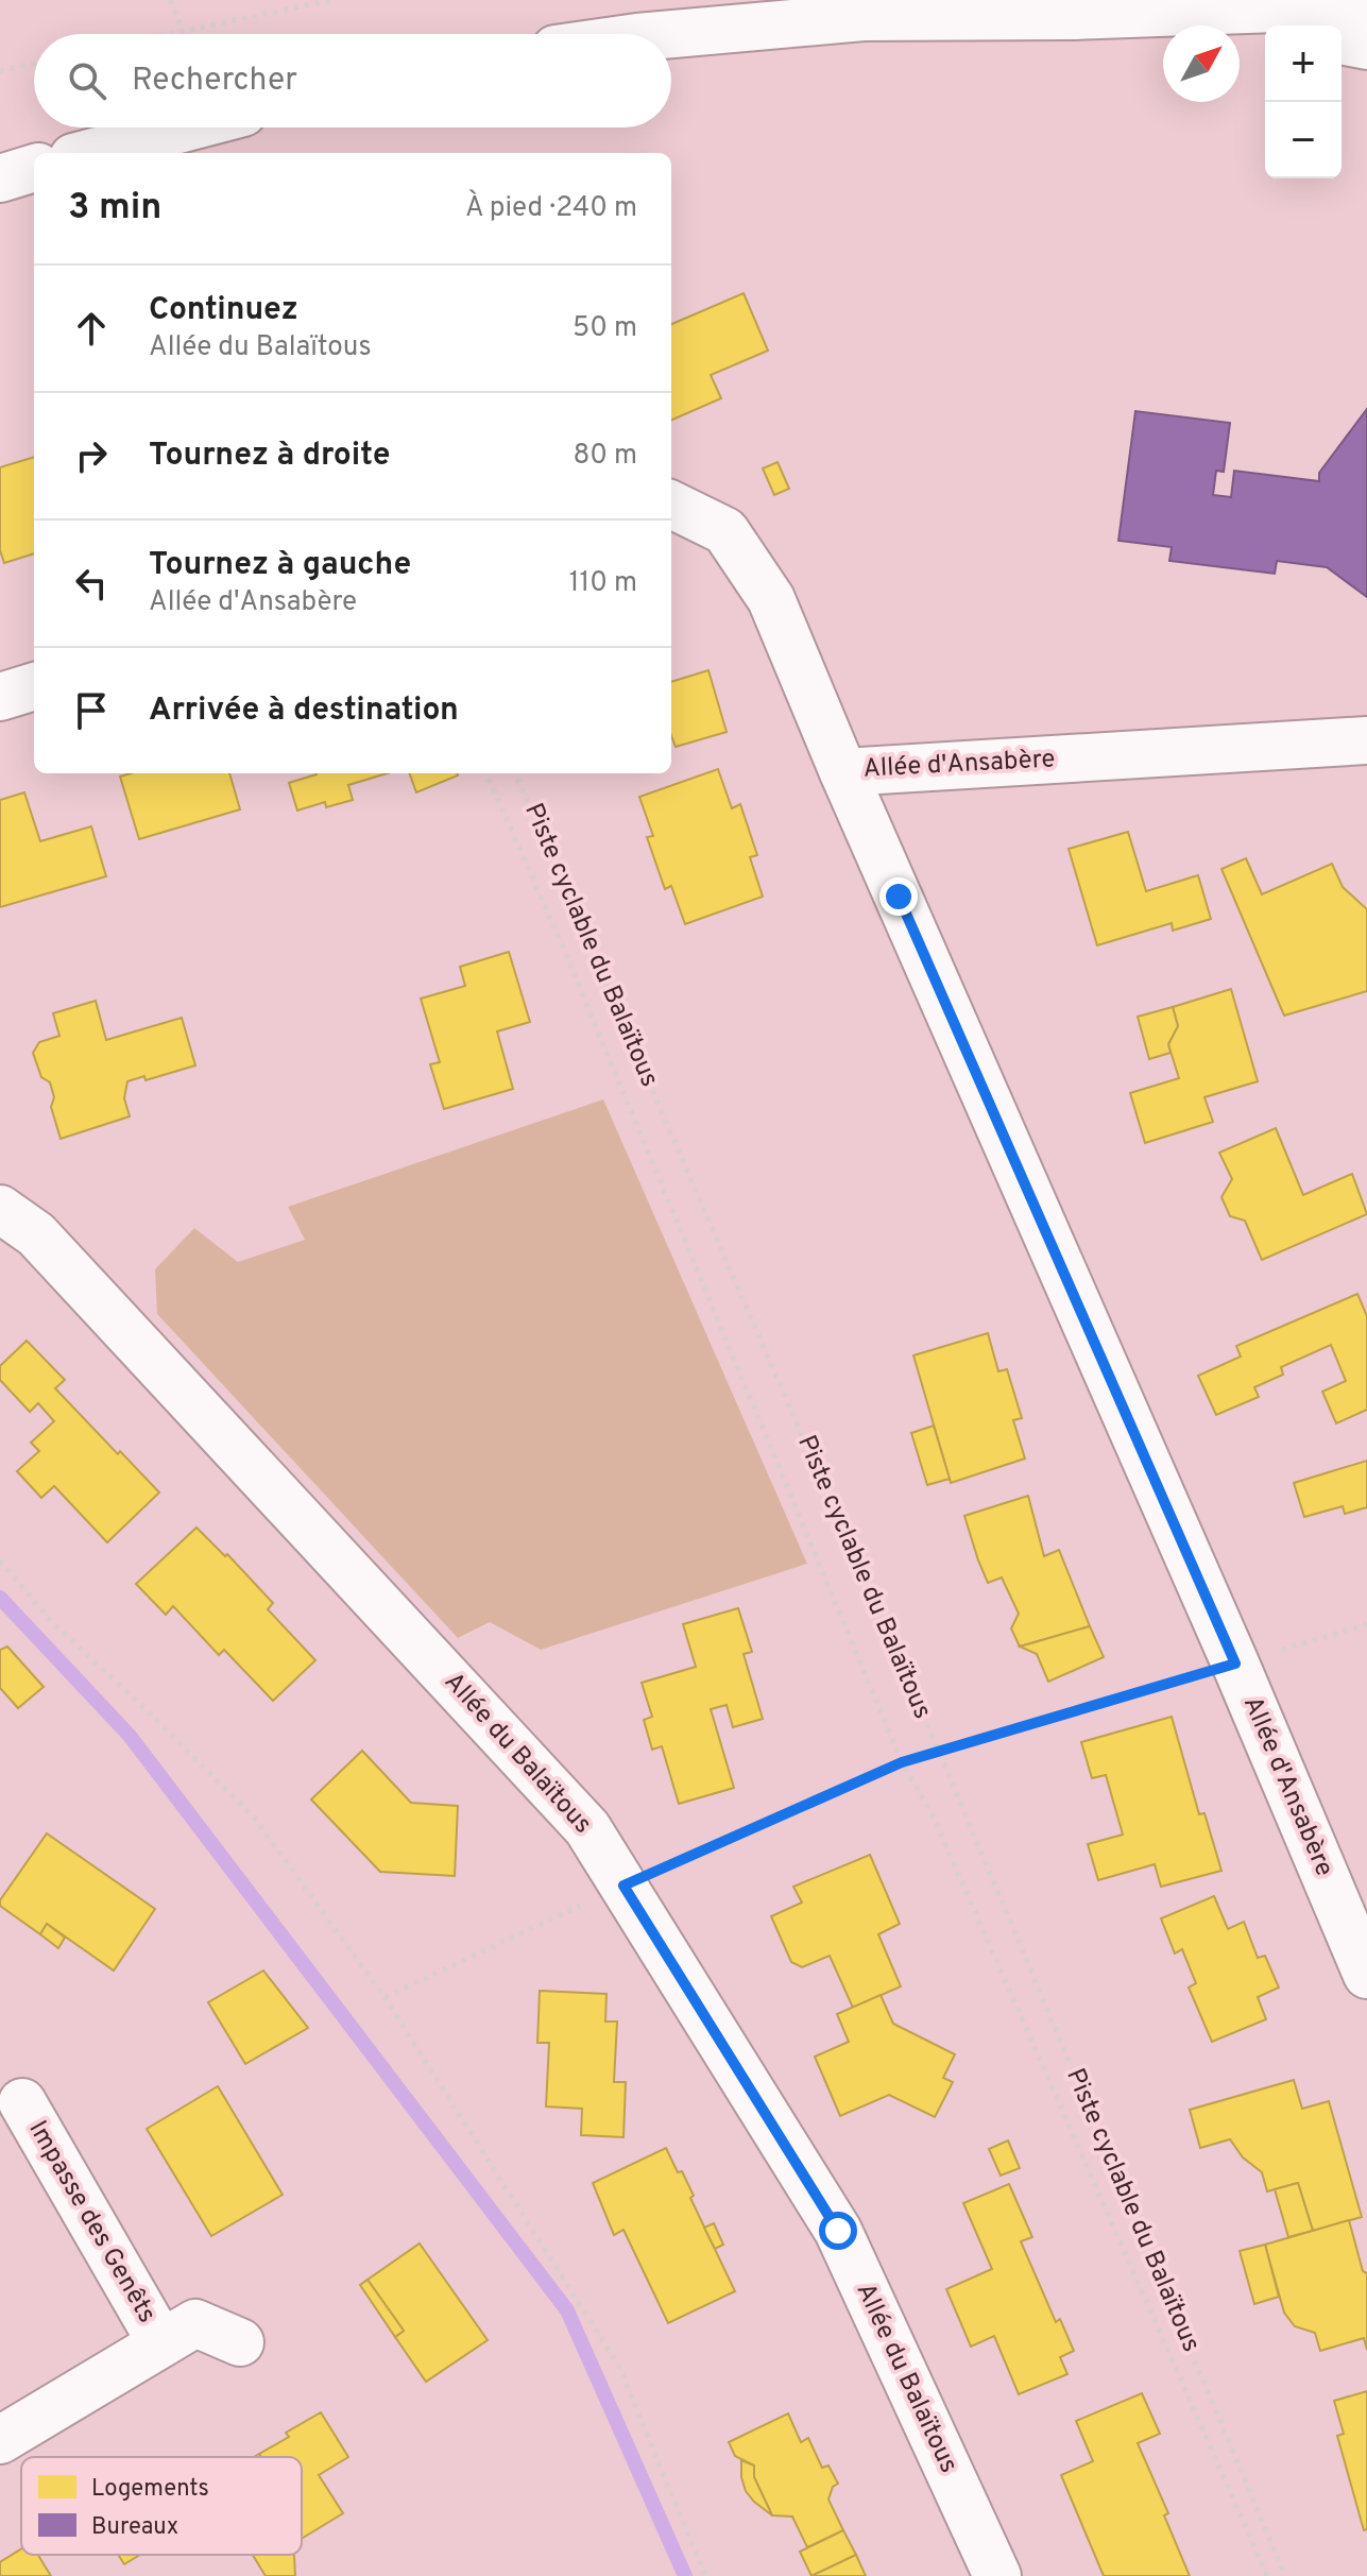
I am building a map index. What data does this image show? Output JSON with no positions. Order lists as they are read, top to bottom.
{
  "streets": {
    "street": ["Allée d'Ansabère", "Allée du Balaïtous", "Impasse des Genêts"],
    "path": ["Piste cyclable du Balaïtous"]
  },
  "legend": ["Logements", "Bureaux"],
  "north": "top right",
  "page": {
    "map_buttons": ["+", "−"],
    "search": "Rechercher",
    "heading": ["3 min", "À pied · 240 m"],
    "list": [
      ["Continuez", "Allée du Balaïtous", "50 m"],
      ["Tournez à droite", "80 m"],
      ["Tournez à gauche", "Allée d'Ansabère", "110 m"],
      "Arrivée à destination"
    ]
  }
}
